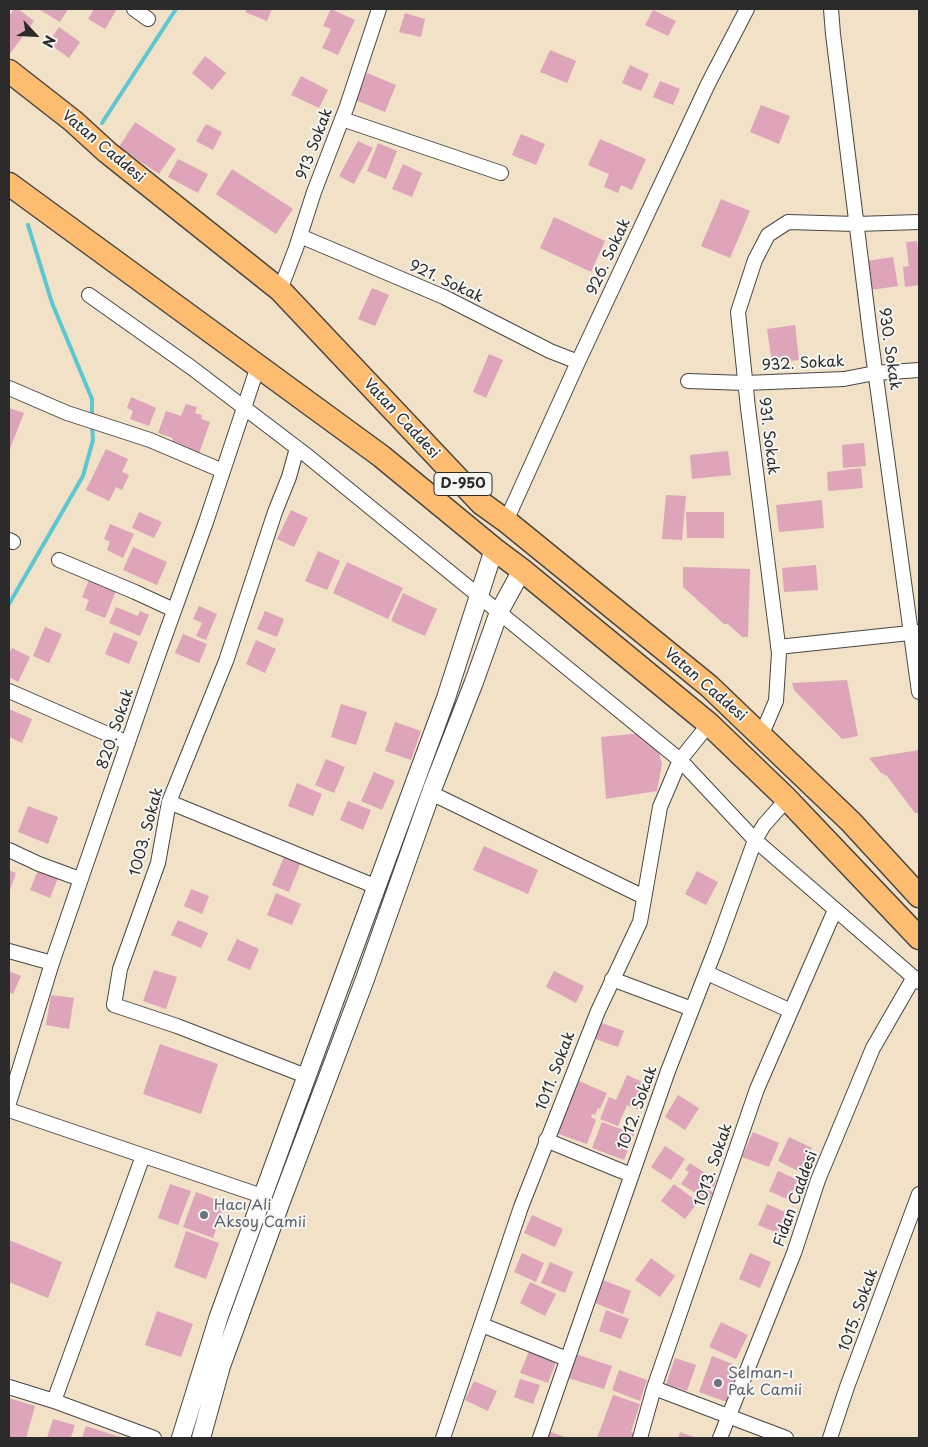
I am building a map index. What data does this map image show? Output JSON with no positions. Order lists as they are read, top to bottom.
{
  "streets": {
    "highway": ["Vatan Caddesi", "D-950"],
    "street": [
      "913 Sokak",
      "926. Sokak",
      "921. Sokak",
      "930. Sokak",
      "932. Sokak",
      "931. Sokak",
      "820. Sokak",
      "1003. Sokak",
      "1011. Sokak",
      "1012. Sokak",
      "1013. Sokak",
      "Fidan Caddesi",
      "1015. Sokak"
    ]
  },
  "crossings": [
    ["913 Sokak", "Vatan Caddesi"],
    ["913 Sokak", "921. Sokak"],
    ["Vatan Caddesi", "926. Sokak"],
    ["Vatan Caddesi", "931. Sokak"],
    ["Vatan Caddesi", "820. Sokak"],
    ["Vatan Caddesi", "1011. Sokak"],
    ["Vatan Caddesi", "1012. Sokak"],
    ["926. Sokak", "921. Sokak"],
    ["930. Sokak", "932. Sokak"],
    ["930. Sokak", "931. Sokak"],
    ["932. Sokak", "931. Sokak"]
  ],
  "places": ["Hacı Ali Aksoy Camii", "Selman-ı Pak Camii"],
  "north": "bottom right"
}
